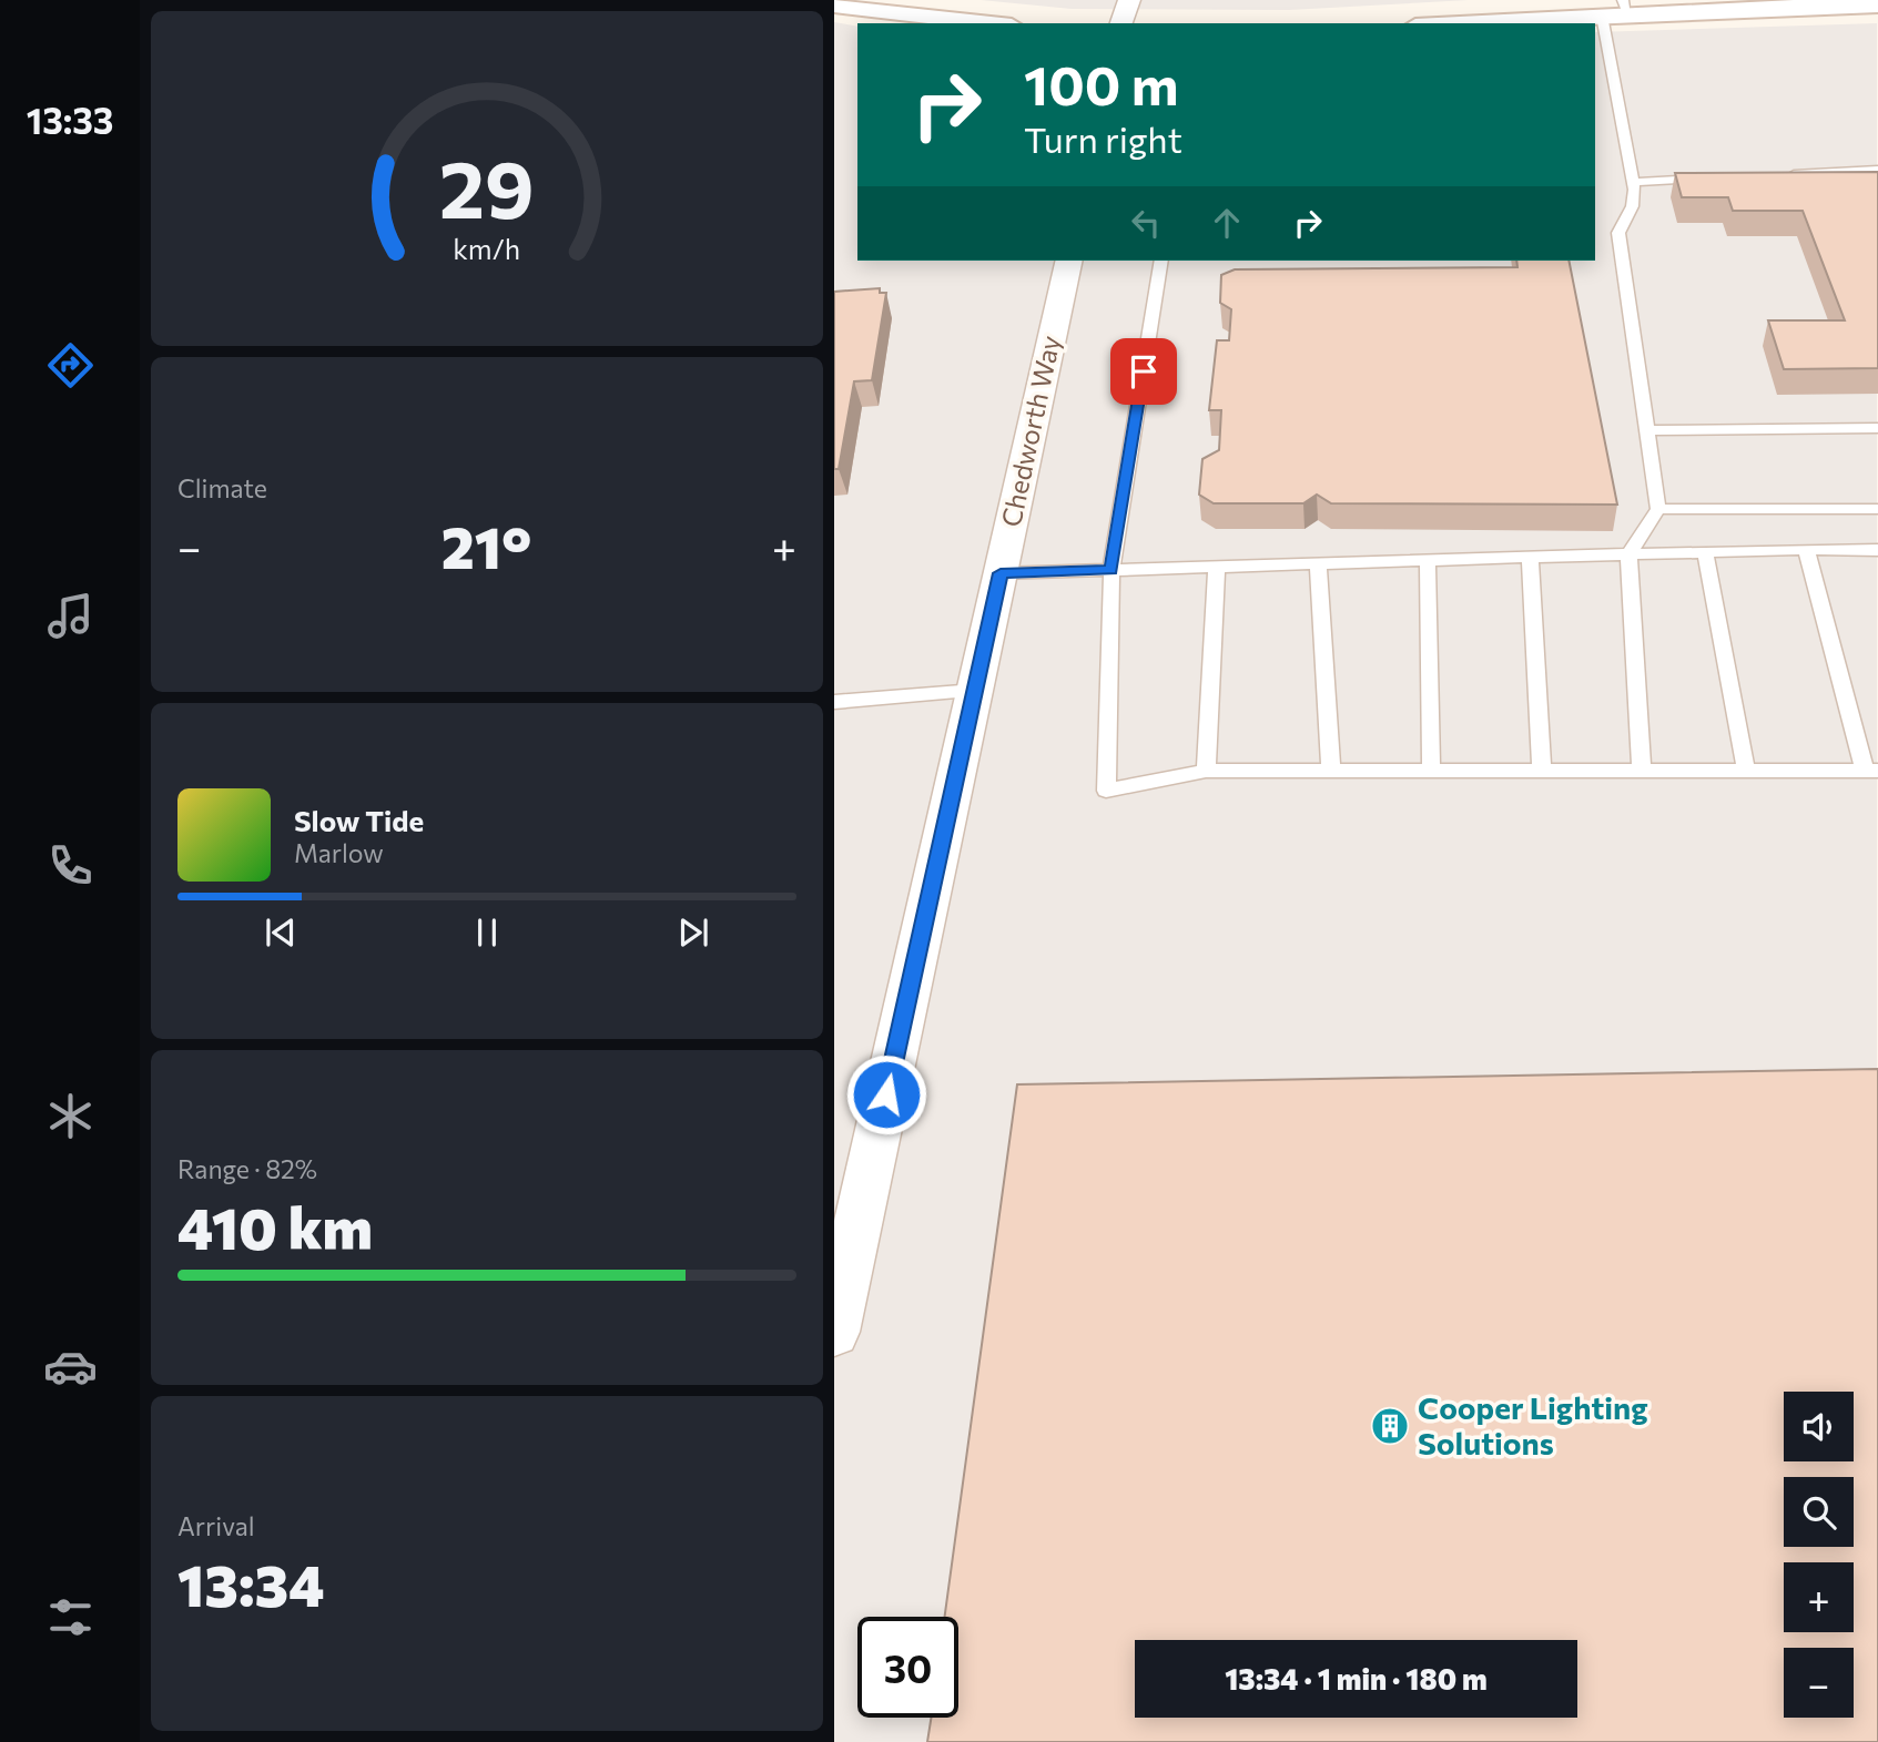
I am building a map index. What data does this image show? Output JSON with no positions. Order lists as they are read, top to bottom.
{
  "streets": {
    "street": ["Chedworth Way"]
  },
  "places": {
    "building": ["Cooper Lighting Solutions"]
  },
  "page": {
    "tabs": "13:33",
    "turn": ["100 m", "Turn right"],
    "tile": [
      "Climate",
      ["Range · 82%", "410 km"],
      ["Arrival", "13:34"]
    ],
    "heat": ["−", "21°", "+"],
    "song": ["Slow Tide", "Marlow"],
    "map_buttons": ["+", "−"],
    "limit": "30",
    "trip": "13:34 · 1 min · 180 m",
    "gauge": ["29", "km/h"]
  }
}
